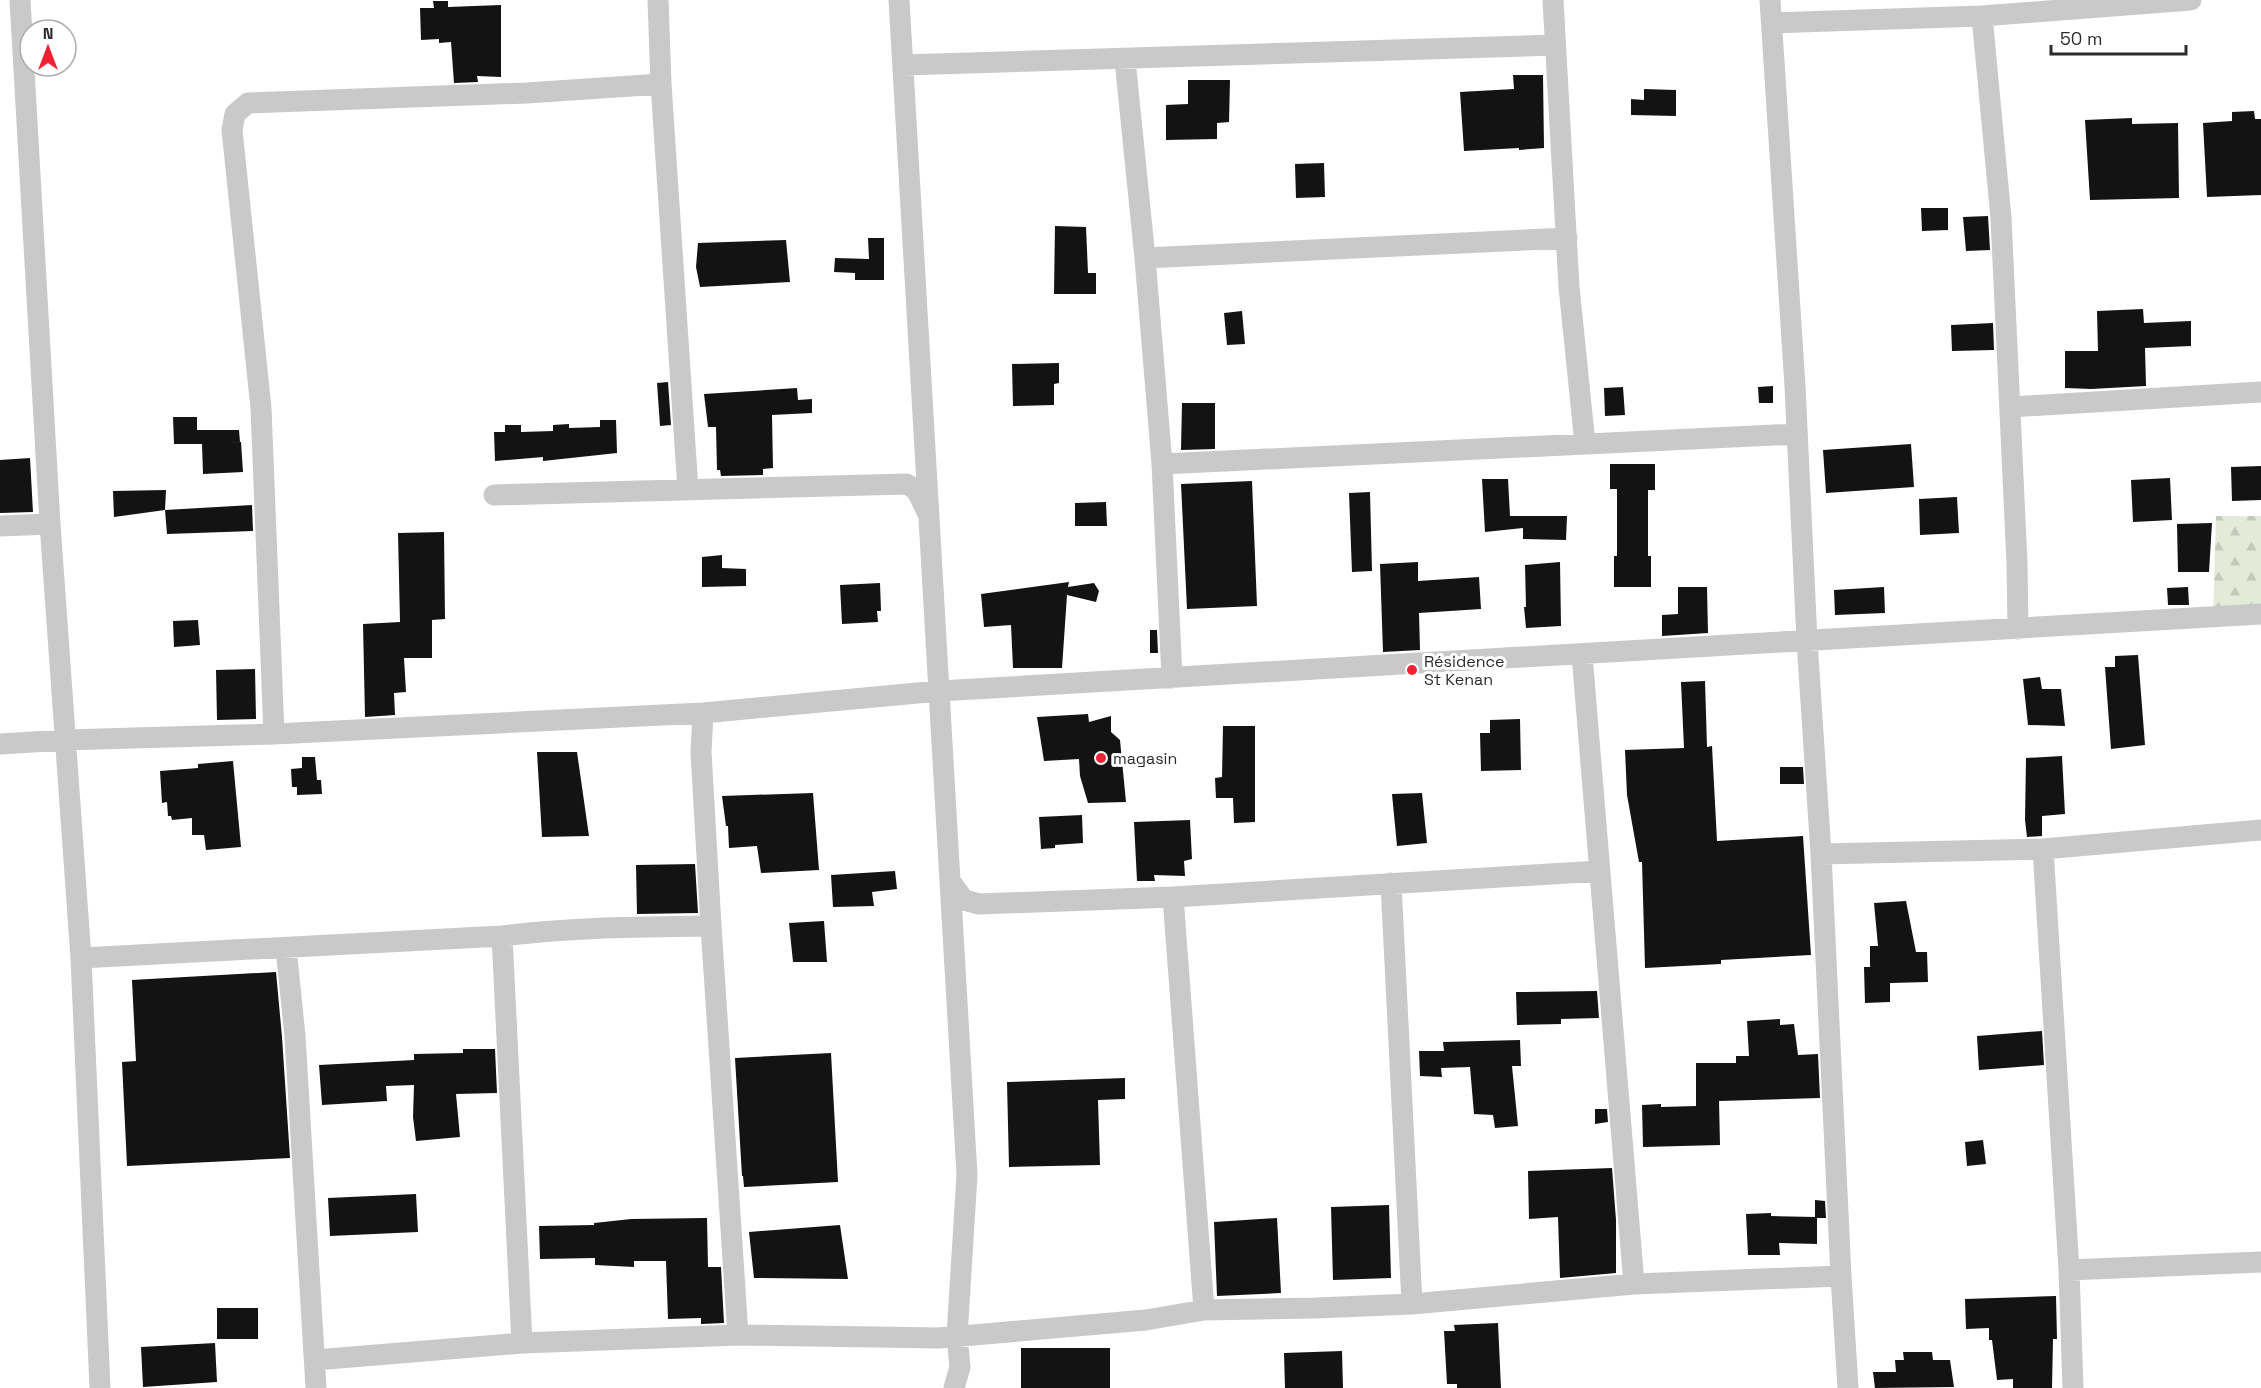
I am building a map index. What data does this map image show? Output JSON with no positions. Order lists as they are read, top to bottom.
{
  "places": ["Résidence St Kenan", "magasin"],
  "scale_bar": "50 m",
  "north": "top"
}
